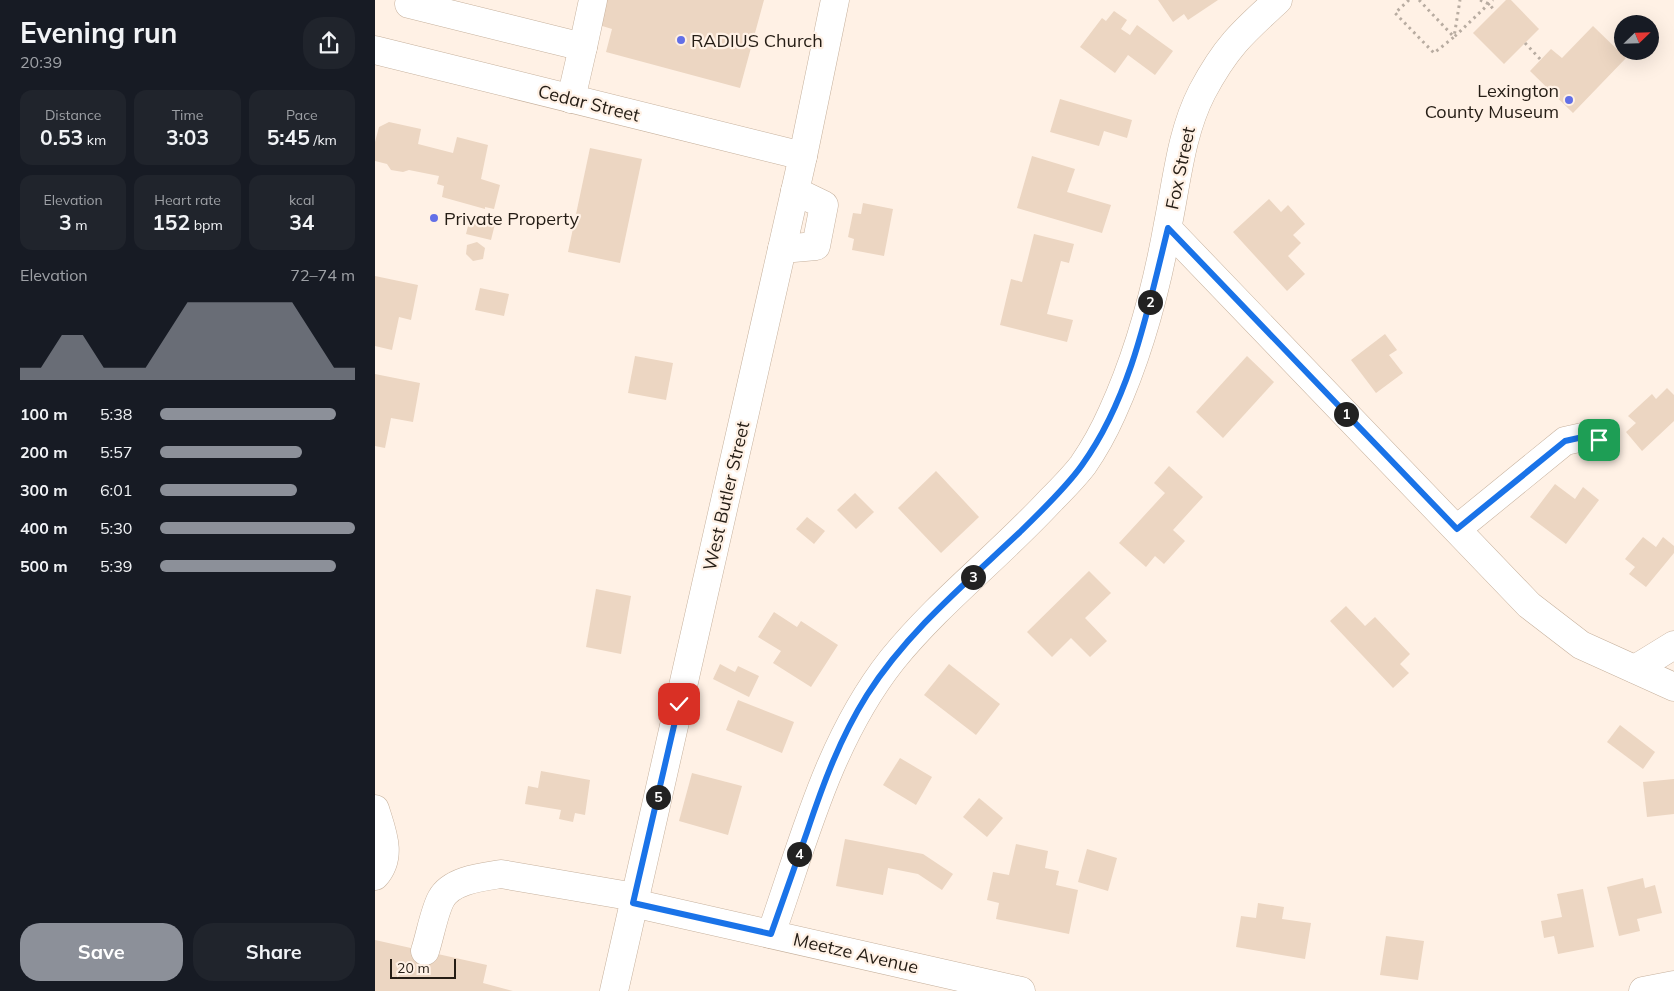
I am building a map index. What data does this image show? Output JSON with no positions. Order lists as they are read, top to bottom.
{
  "streets": {
    "street": [
      "Cedar Street",
      "Fox Street",
      "West Butler Street",
      "Meetze Avenue"
    ]
  },
  "crossings": [
    ["Cedar Street", "West Butler Street"],
    ["Fox Street", "Meetze Avenue"],
    ["West Butler Street", "Meetze Avenue"]
  ],
  "places": ["RADIUS Church", "Lexington County Museum", "Private Property"],
  "scale_bar": "20 m",
  "north": "top right",
  "page": {
    "heading": ["Evening run", "20:39"],
    "stats": [
      ["Distance", "0.53 km"],
      ["Time", "3:03"],
      ["Pace", "5:45 /km"],
      ["Elevation", "3 m"],
      ["Heart rate", "152 bpm"],
      ["kcal", "34"]
    ],
    "chart": ["Elevation", "72–74 m"],
    "pins": [
      "2",
      "1",
      "3",
      "5",
      "4"
    ],
    "list": [
      {
        "name": "100 m",
        "note": "5:38"
      },
      {
        "name": "200 m",
        "note": "5:57"
      },
      {
        "name": "300 m",
        "note": "6:01"
      },
      {
        "name": "400 m",
        "note": "5:30"
      },
      {
        "name": "500 m",
        "note": "5:39"
      }
    ],
    "buttons": ["Save", "Share"],
    "scale": "20 m"
  }
}
